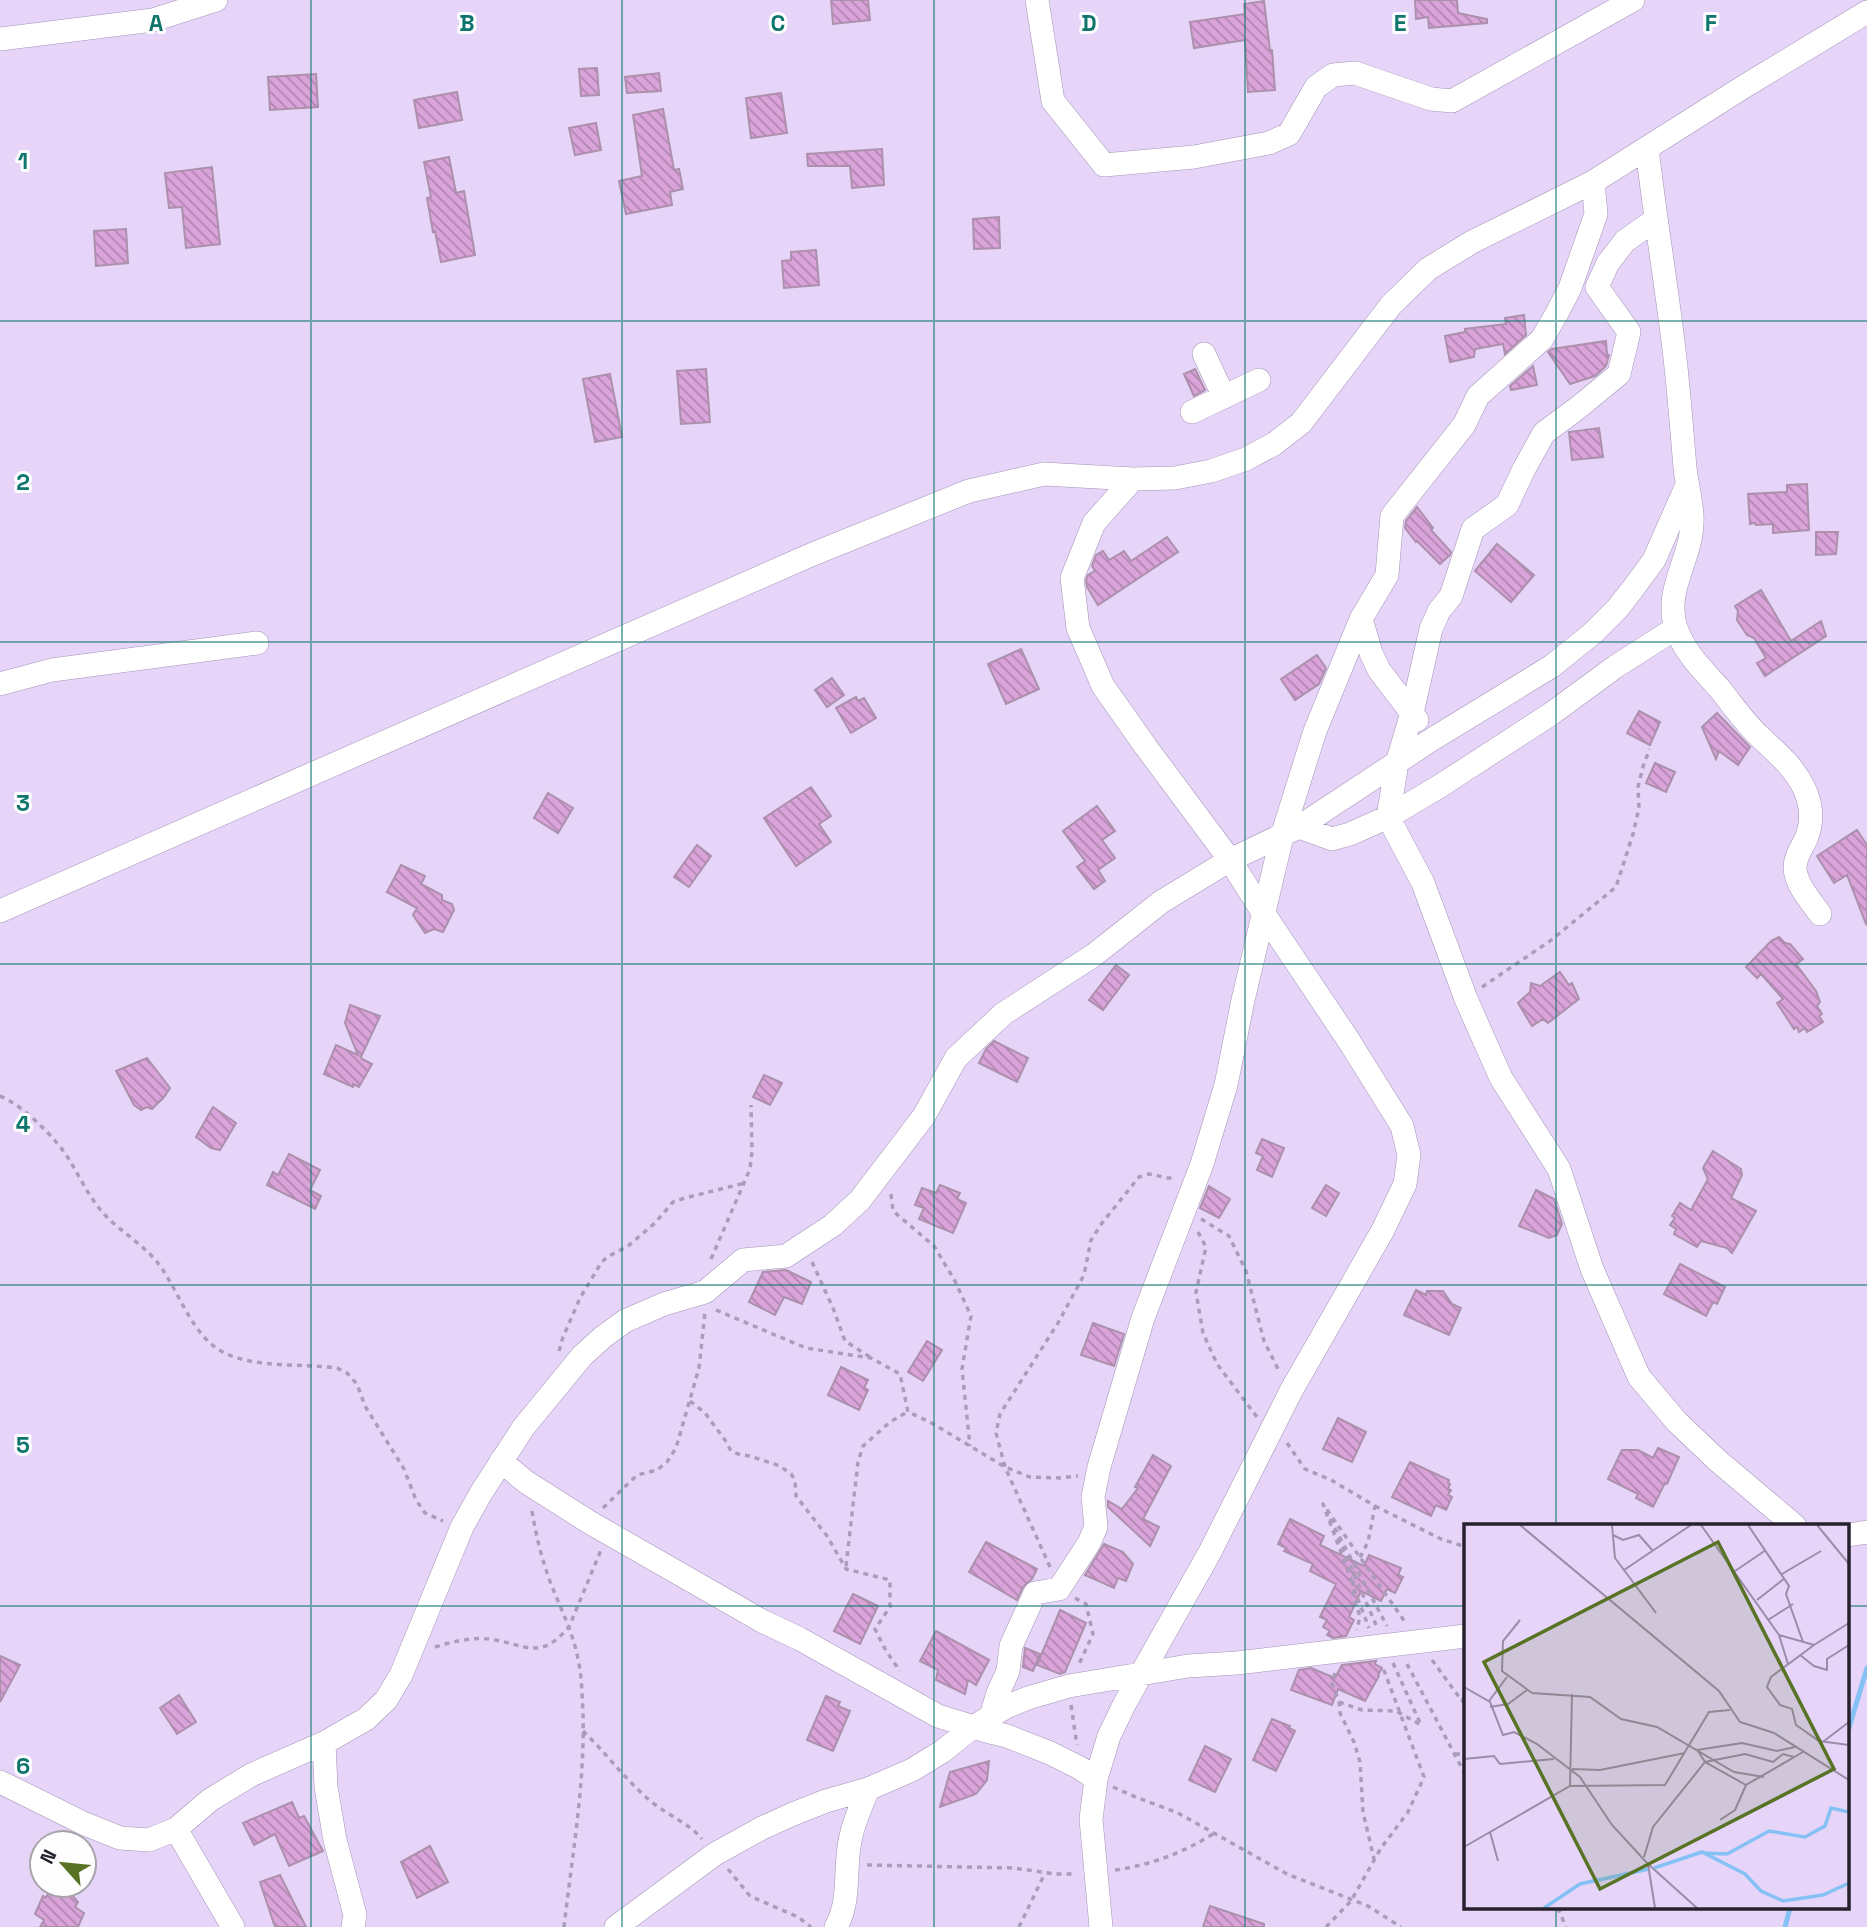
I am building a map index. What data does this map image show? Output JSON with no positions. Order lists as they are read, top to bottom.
{
  "north": "top left",
  "grid": {
    "columns": [
      "A",
      "B",
      "C",
      "D",
      "E",
      "F"
    ],
    "rows": [
      "1",
      "2",
      "3",
      "4",
      "5",
      "6"
    ]
  }
}
